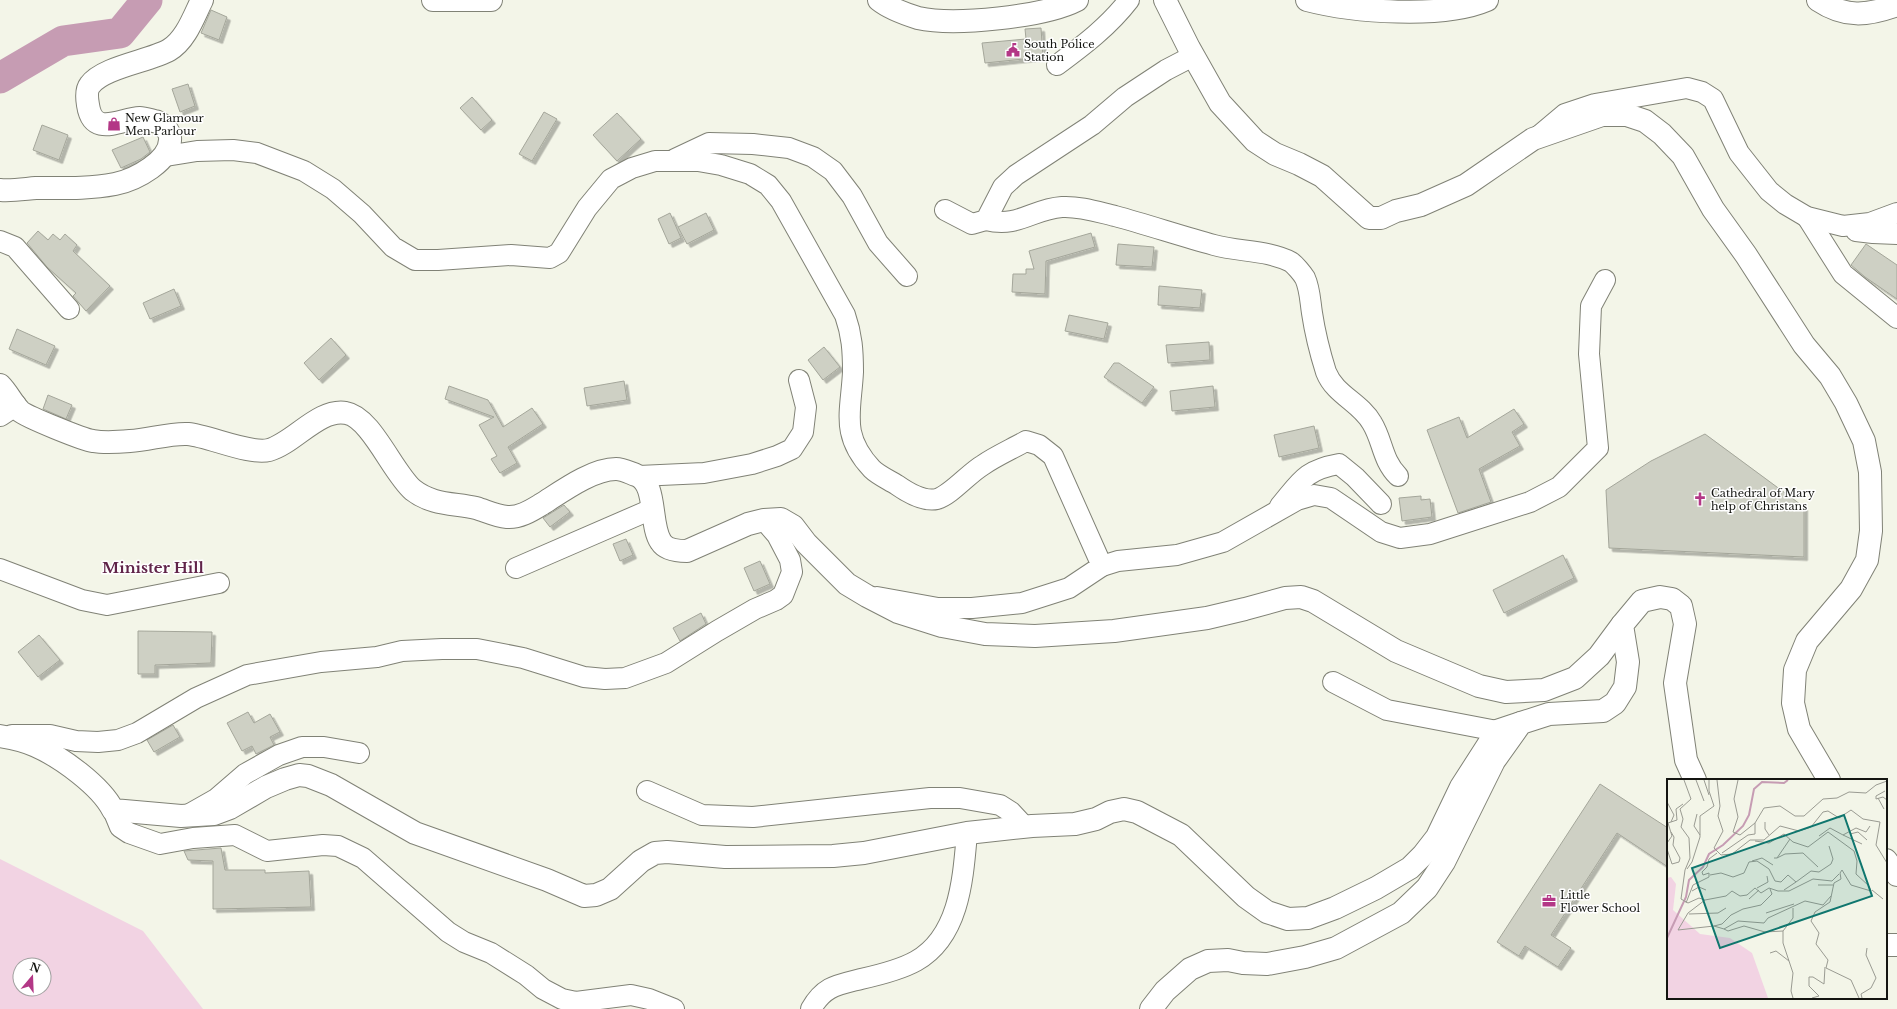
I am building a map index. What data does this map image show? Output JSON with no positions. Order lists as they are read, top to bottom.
{
  "districts": ["Minister Hill"],
  "places": {
    "public building": ["South Police Station"],
    "shop": ["New Glamour Men Parlour"],
    "church": ["Cathedral of Mary help of Christans"],
    "office": ["Little Flower School"]
  },
  "north": "top"
}
